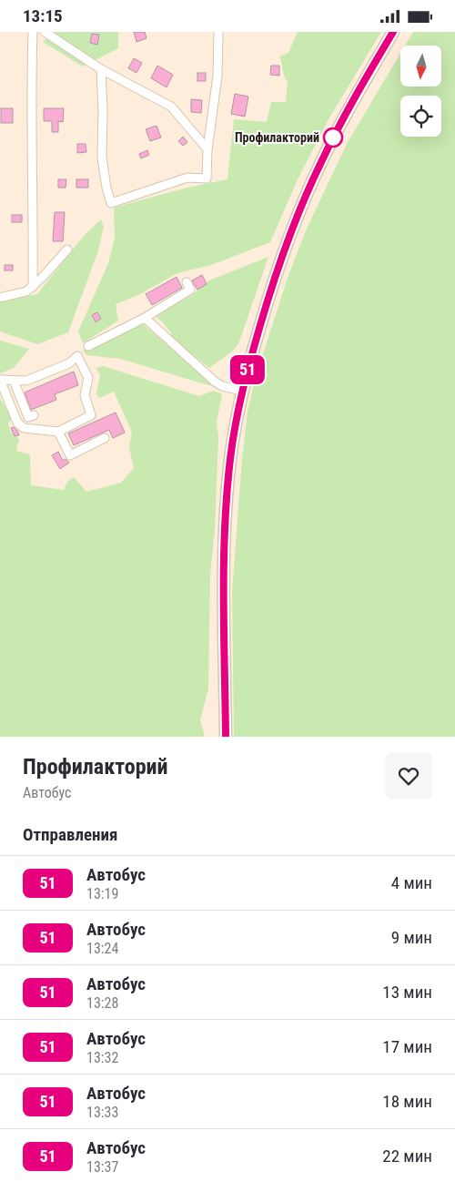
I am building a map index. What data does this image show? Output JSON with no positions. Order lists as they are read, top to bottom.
{
  "places": ["Профилакторий"],
  "lines": ["bus line 51"],
  "north": "bottom",
  "page": {
    "status": "13:15",
    "on_map": "51",
    "heading": [
      ["Профилакторий", "Автобус"],
      "Отправления"
    ],
    "list": [
      {
        "mark": "51",
        "name": "Автобус",
        "note": "13:19",
        "value": "4 мин"
      },
      {
        "mark": "51",
        "name": "Автобус",
        "note": "13:24",
        "value": "9 мин"
      },
      {
        "mark": "51",
        "name": "Автобус",
        "note": "13:28",
        "value": "13 мин"
      },
      {
        "mark": "51",
        "name": "Автобус",
        "note": "13:32",
        "value": "17 мин"
      },
      {
        "mark": "51",
        "name": "Автобус",
        "note": "13:33",
        "value": "18 мин"
      },
      {
        "mark": "51",
        "name": "Автобус",
        "note": "13:37",
        "value": "22 мин"
      }
    ]
  }
}
